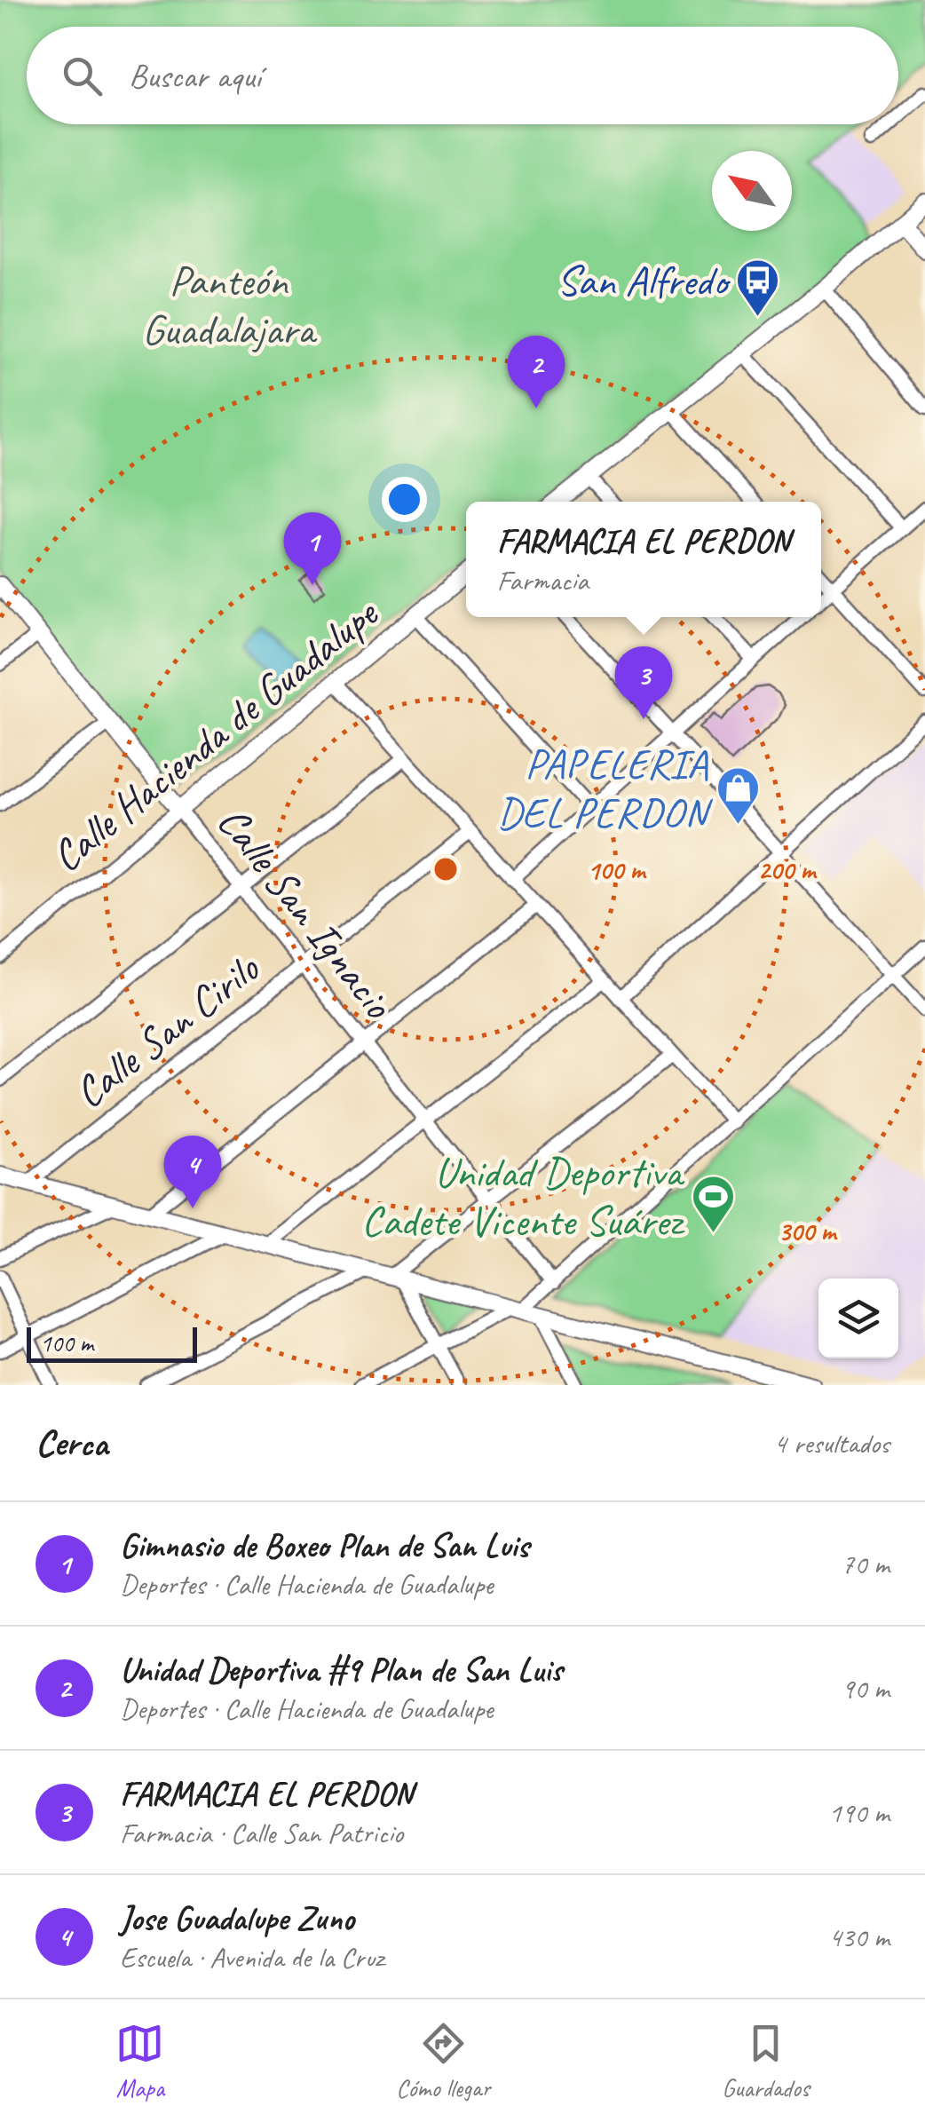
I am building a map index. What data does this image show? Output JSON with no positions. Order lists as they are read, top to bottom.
{
  "streets": {
    "street": ["Calle Hacienda de Guadalupe", "Calle San Ignacio", "Calle San Cirilo"]
  },
  "crossings": [
    ["Calle Hacienda de Guadalupe", "Calle San Ignacio"],
    ["Calle San Ignacio", "Calle San Cirilo"]
  ],
  "parks": ["Panteón Guadalajara"],
  "places": {
    "bus stop": ["San Alfredo"],
    "shop": ["PAPELERIA DEL PERDON"],
    "sports": ["Unidad Deportiva Cadete Vicente Suárez"]
  },
  "scale_bar": "100 m",
  "north": "top left",
  "page": {
    "search": "Buscar aquí",
    "pins": [
      "2",
      "1",
      "3",
      "4"
    ],
    "popup": ["FARMACIA EL PERDON", "Farmacia"],
    "scale": "100 m",
    "heading": ["Cerca", "4 resultados"],
    "list": [
      {
        "mark": "1",
        "name": "Gimnasio de Boxeo Plan de San Luis",
        "note": "Deportes · Calle Hacienda de Guadalupe",
        "value": "70 m"
      },
      {
        "mark": "2",
        "name": "Unidad Deportiva #9 Plan de San Luis",
        "note": "Deportes · Calle Hacienda de Guadalupe",
        "value": "90 m"
      },
      {
        "mark": "3",
        "name": "FARMACIA EL PERDON",
        "note": "Farmacia · Calle San Patricio",
        "value": "190 m"
      },
      {
        "mark": "4",
        "name": "Jose Guadalupe Zuno",
        "note": "Escuela · Avenida de la Cruz",
        "value": "430 m"
      }
    ],
    "nav": ["Mapa", "Cómo llegar", "Guardados"]
  },
  "rings": ["100 m", "200 m", "300 m"]
}
